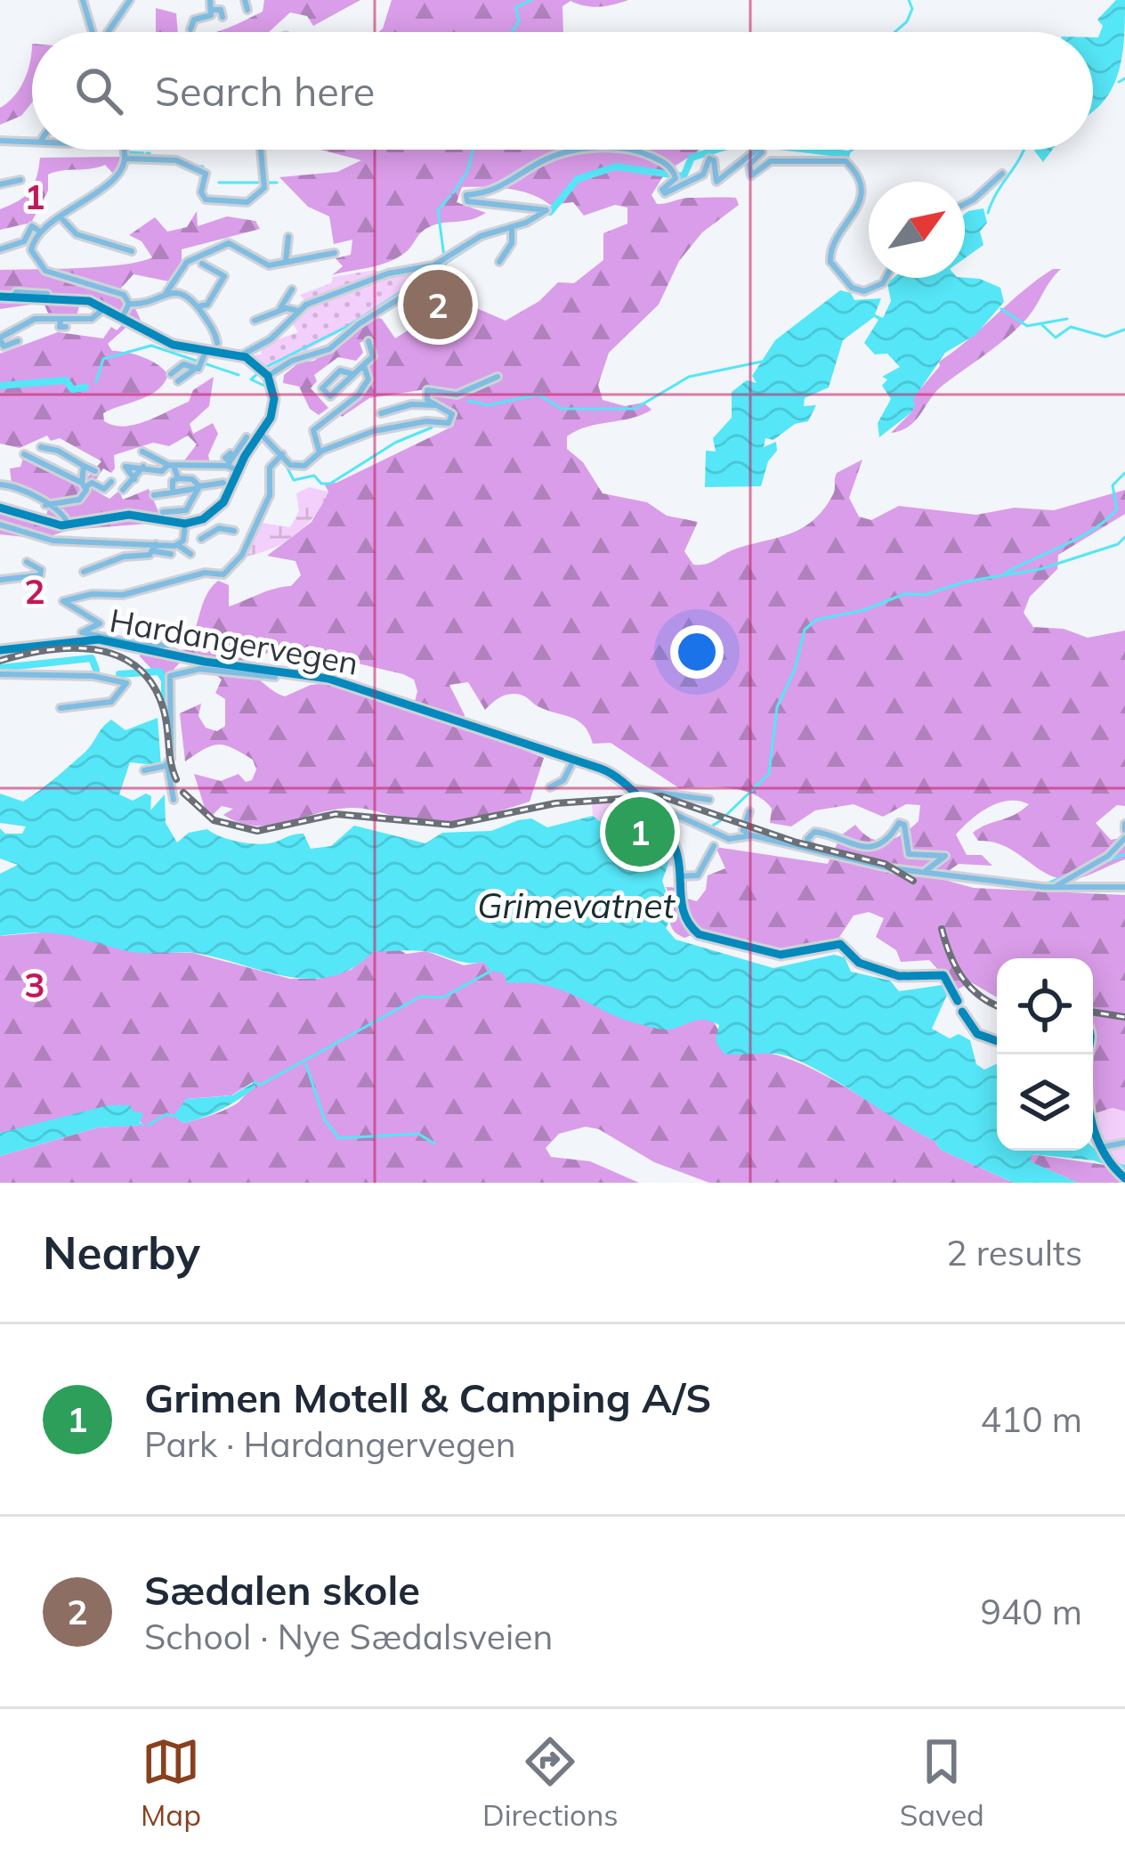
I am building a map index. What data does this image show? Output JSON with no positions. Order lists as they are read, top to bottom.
{
  "streets": {
    "main road": ["Hardangervegen"]
  },
  "water": ["Grimevatnet"],
  "north": "top right",
  "page": {
    "search": "Search here",
    "pins": ["2", "1"],
    "heading": ["Nearby", "2 results"],
    "list": [
      {
        "mark": "1",
        "name": "Grimen Motell & Camping A/S",
        "note": "Park · Hardangervegen",
        "value": "410 m"
      },
      {
        "mark": "2",
        "name": "Sædalen skole",
        "note": "School · Nye Sædalsveien",
        "value": "940 m"
      }
    ],
    "nav": ["Map", "Directions", "Saved"]
  },
  "grid": {
    "rows": ["1", "2", "3"]
  }
}
